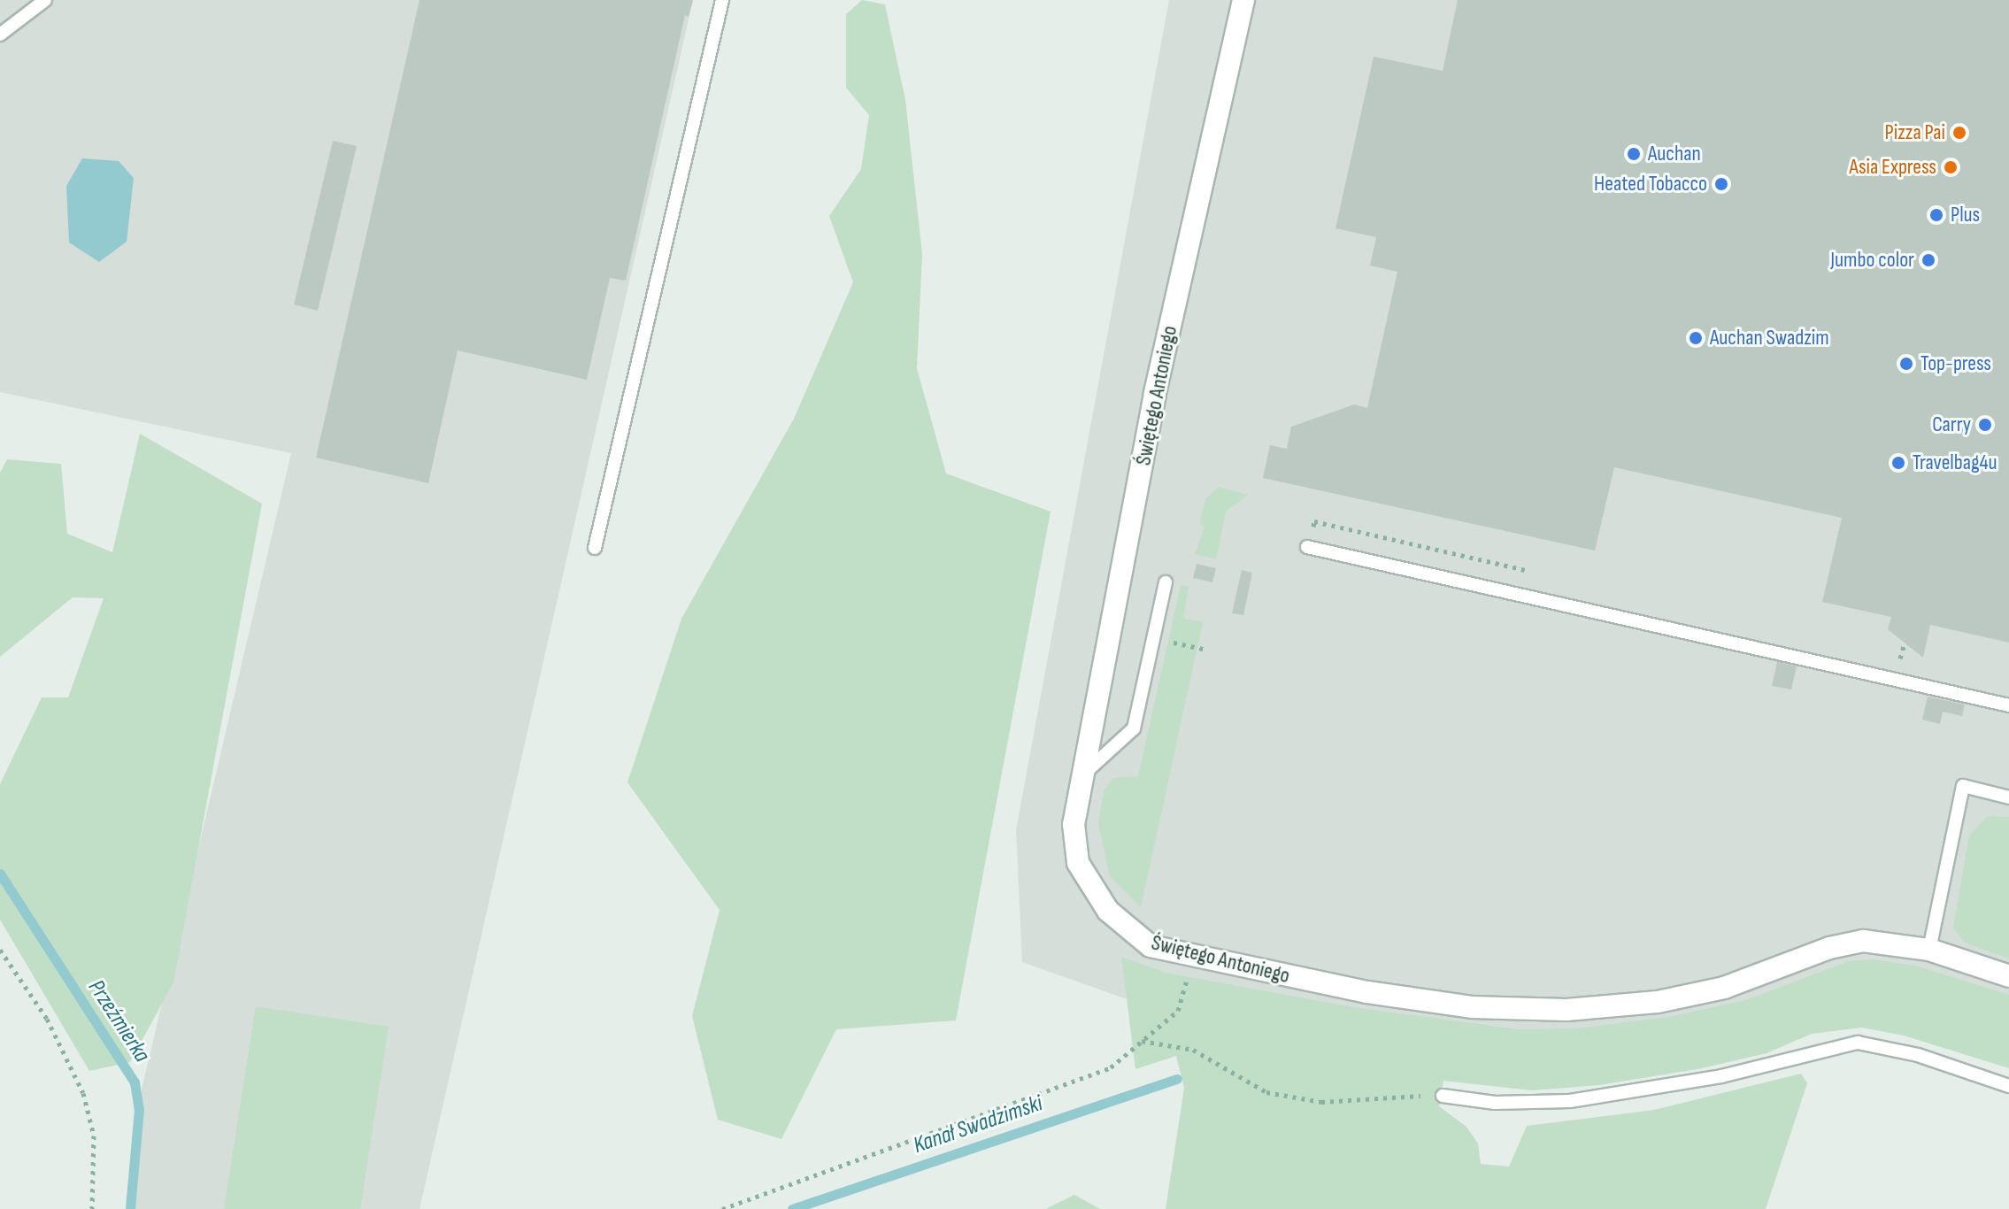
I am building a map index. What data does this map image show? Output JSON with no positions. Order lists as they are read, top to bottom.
{
  "streets": {
    "street": ["Świętego Antoniego"]
  },
  "water": ["Przeźmierka", "Kanał Swadzimski"],
  "places": [
    "Pizza Pai",
    "Auchan",
    "Asia Express",
    "Heated Tobacco",
    "Plus",
    "Jumbo color",
    "Auchan Swadzim",
    "Top-press",
    "Carry",
    "Travelbag4u"
  ]
}
